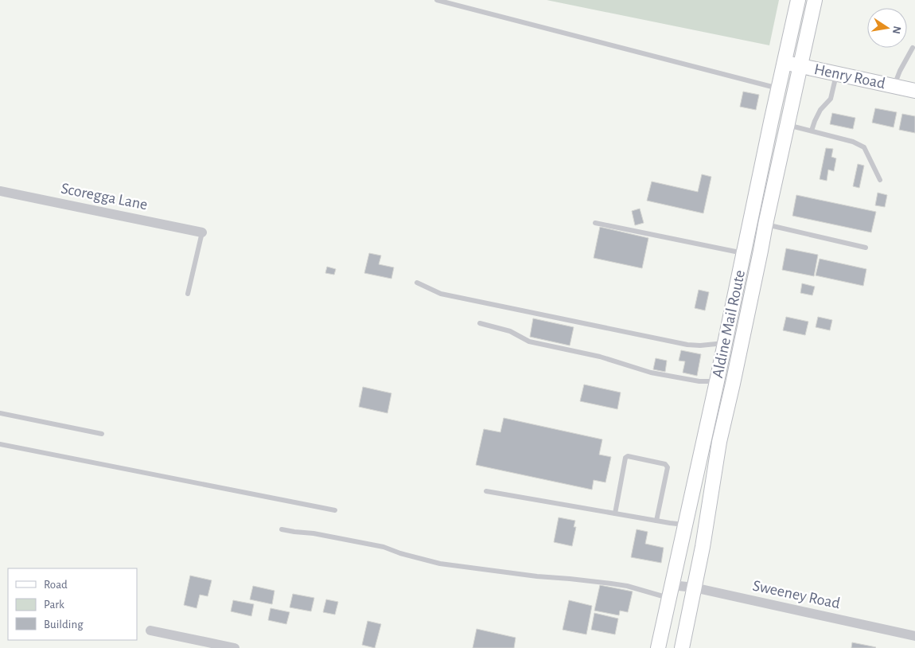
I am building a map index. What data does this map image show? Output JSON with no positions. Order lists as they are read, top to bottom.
{
  "streets": {
    "main road": ["Henry Road", "Aldine Mail Route"],
    "street": ["Scoregga Lane", "Sweeney Road"]
  },
  "crossings": [
    ["Henry Road", "Aldine Mail Route"],
    ["Aldine Mail Route", "Sweeney Road"]
  ],
  "legend": ["Road", "Park", "Building"],
  "north": "right"
}
